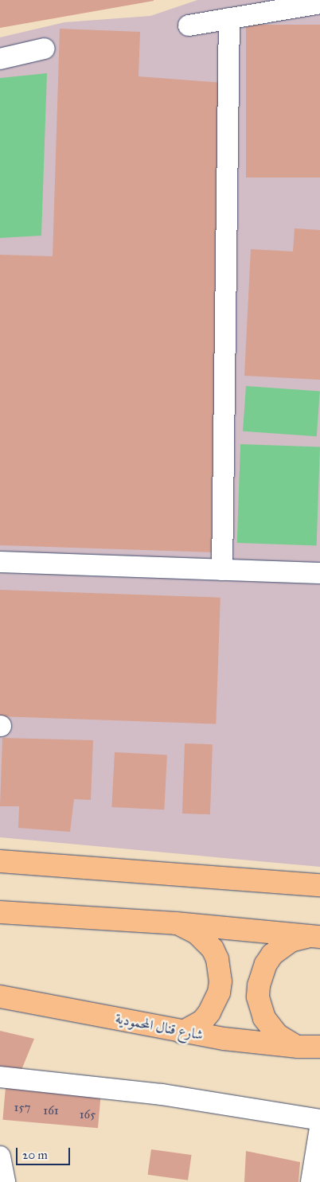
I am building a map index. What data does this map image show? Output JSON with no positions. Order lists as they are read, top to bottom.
{
  "streets": {
    "main road": ["شارع قنال المحمودية"]
  },
  "house_numbers": ["157", "161", "165"],
  "scale_bar": "20 m"
}
